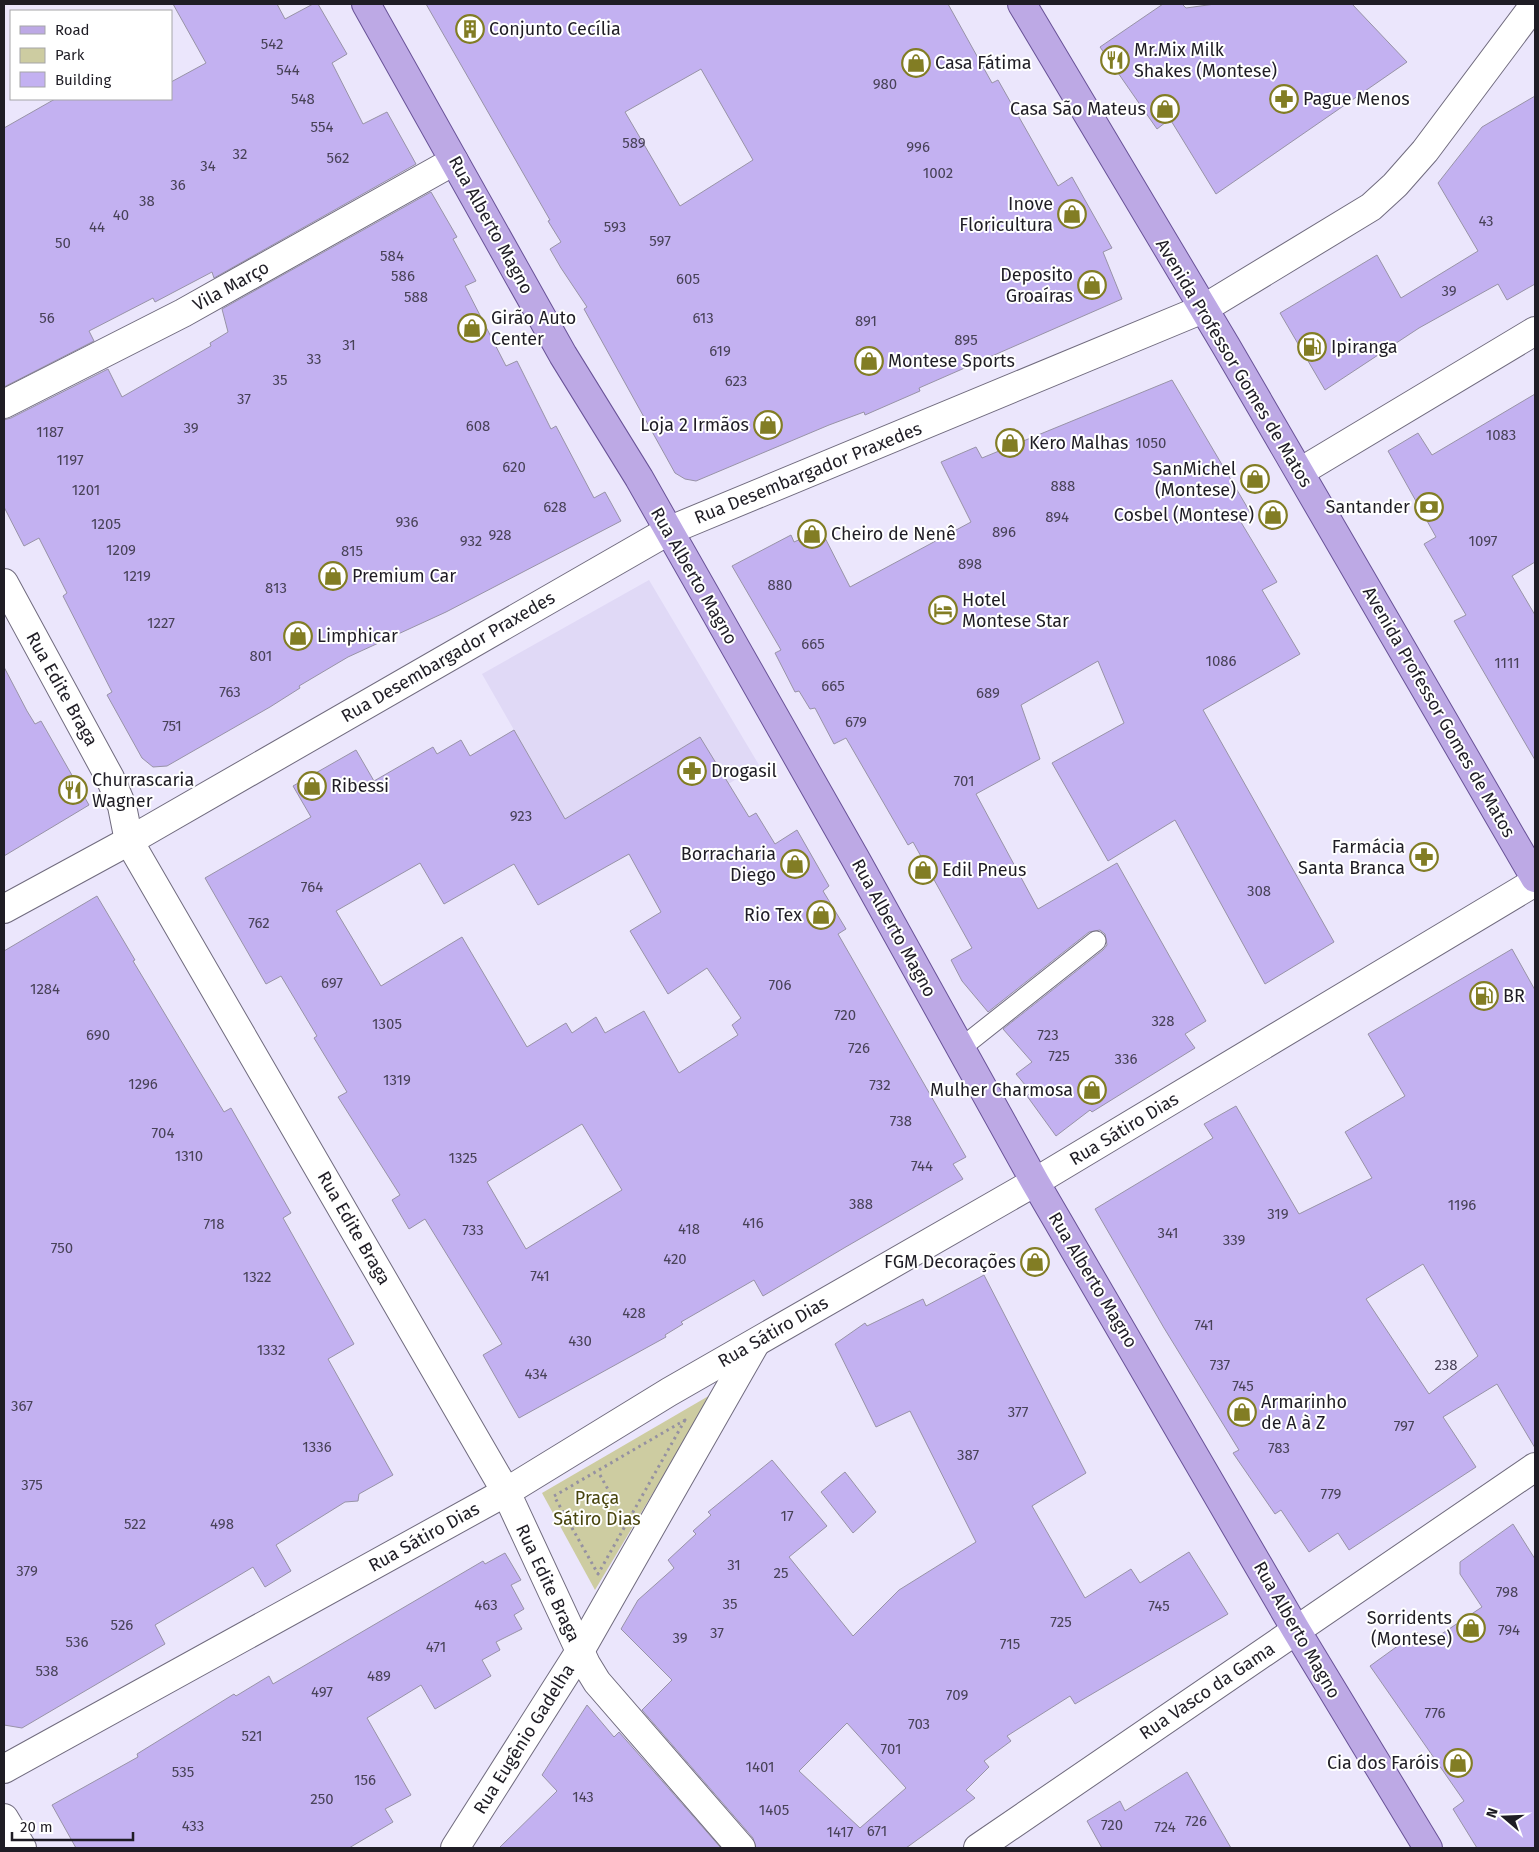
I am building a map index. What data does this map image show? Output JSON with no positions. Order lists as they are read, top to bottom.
{
  "streets": {
    "main road": ["Rua Alberto Magno", "Avenida Professor Gomes de Matos"],
    "street": [
      "Vila Março",
      "Rua Desembargador Praxedes",
      "Rua Edite Braga",
      "Rua Sátiro Dias",
      "Rua Vasco da Gama",
      "Rua Eugênio Gadelha"
    ]
  },
  "crossings": [
    ["Rua Alberto Magno", "Vila Março"],
    ["Rua Alberto Magno", "Rua Desembargador Praxedes"],
    ["Rua Alberto Magno", "Rua Sátiro Dias"],
    ["Rua Alberto Magno", "Rua Vasco da Gama"],
    ["Avenida Professor Gomes de Matos", "Rua Desembargador Praxedes"],
    ["Rua Desembargador Praxedes", "Rua Edite Braga"],
    ["Rua Edite Braga", "Rua Sátiro Dias"],
    ["Rua Edite Braga", "Rua Eugênio Gadelha"],
    ["Rua Sátiro Dias", "Rua Eugênio Gadelha"]
  ],
  "parks": ["Praça Sátiro Dias"],
  "places": {
    "building": ["Conjunto Cecília"],
    "restaurant": ["Mr.Mix Milk Shakes (Montese)", "Churrascaria Wagner"],
    "shop": [
      "Casa Fátima",
      "Casa São Mateus",
      "Inove Floricultura",
      "Deposito Groaíras",
      "Girão Auto Center",
      "Montese Sports",
      "Loja 2 Irmãos",
      "Kero Malhas",
      "SanMichel (Montese)",
      "Cosbel (Montese)",
      "Cheiro de Nenê",
      "Premium Car",
      "Limphicar",
      "Ribessi",
      "Borracharia Diego",
      "Edil Pneus",
      "Rio Tex",
      "Mulher Charmosa",
      "FGM Decorações",
      "Armarinho de A à Z",
      "Sorridents (Montese)",
      "Cia dos Faróis"
    ],
    "pharmacy": ["Pague Menos", "Drogasil", "Farmácia Santa Branca"],
    "fuel station": ["Ipiranga", "BR"],
    "bank": ["Santander"],
    "hotel": ["Hotel Montese Star"]
  },
  "house_numbers": [
    "542",
    "544",
    "980",
    "548",
    "554",
    "589",
    "996",
    "32",
    "562",
    "34",
    "1002",
    "36",
    "38",
    "40",
    "43",
    "44",
    "593",
    "597",
    "50",
    "584",
    "586",
    "605",
    "39",
    "588",
    "56",
    "613",
    "891",
    "895",
    "31",
    "619",
    "33",
    "35",
    "623",
    "37",
    "608",
    "39",
    "1187",
    "1083",
    "1050",
    "1197",
    "620",
    "888",
    "1201",
    "628",
    "894",
    "936",
    "1205",
    "896",
    "928",
    "932",
    "1097",
    "1209",
    "815",
    "898",
    "1219",
    "880",
    "813",
    "1227",
    "665",
    "801",
    "1086",
    "1111",
    "665",
    "763",
    "689",
    "679",
    "751",
    "701",
    "923",
    "764",
    "308",
    "762",
    "697",
    "706",
    "1284",
    "720",
    "328",
    "1305",
    "690",
    "723",
    "726",
    "725",
    "336",
    "1319",
    "1296",
    "732",
    "738",
    "704",
    "1310",
    "1325",
    "744",
    "388",
    "1196",
    "319",
    "416",
    "718",
    "418",
    "733",
    "341",
    "339",
    "750",
    "420",
    "741",
    "1322",
    "428",
    "741",
    "430",
    "1332",
    "737",
    "238",
    "434",
    "745",
    "367",
    "377",
    "797",
    "1336",
    "783",
    "387",
    "375",
    "779",
    "17",
    "522",
    "498",
    "31",
    "379",
    "25",
    "798",
    "35",
    "463",
    "745",
    "725",
    "526",
    "794",
    "37",
    "39",
    "536",
    "715",
    "471",
    "538",
    "489",
    "497",
    "709",
    "776",
    "703",
    "521",
    "701",
    "1401",
    "535",
    "156",
    "143",
    "250",
    "1405",
    "726",
    "720",
    "433",
    "724",
    "671",
    "1417"
  ],
  "legend": ["Road", "Park", "Building"],
  "scale_bar": "20 m",
  "north": "left"
}
